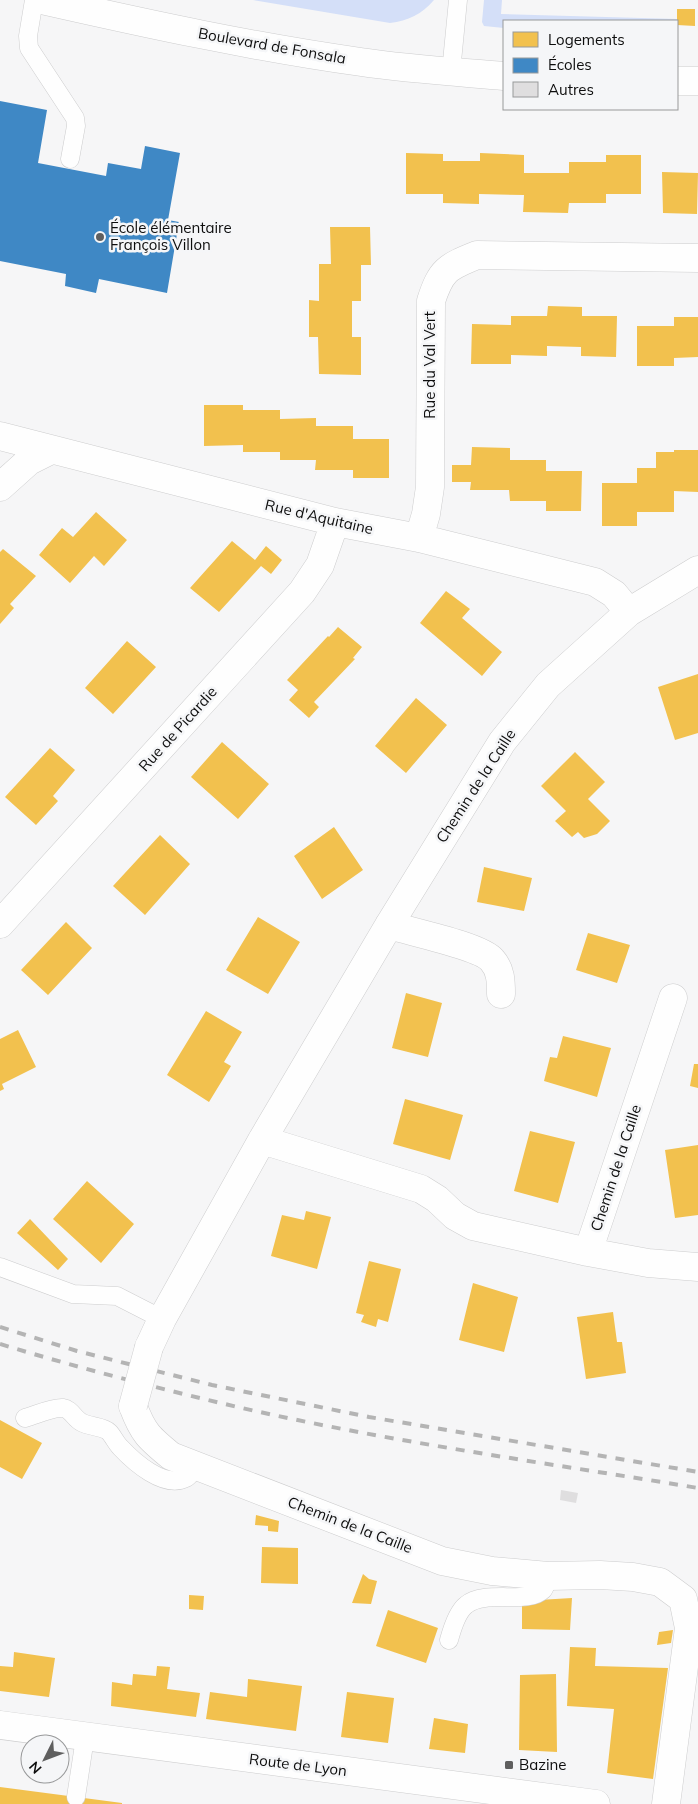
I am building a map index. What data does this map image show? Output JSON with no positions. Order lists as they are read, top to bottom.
{
  "streets": {
    "street": [
      "Boulevard de Fonsala",
      "Rue du Val Vert",
      "Rue d'Aquitaine",
      "Rue de Picardie",
      "Chemin de la Caille",
      "Route de Lyon"
    ]
  },
  "crossings": [
    ["Rue du Val Vert", "Rue d'Aquitaine"],
    ["Rue d'Aquitaine", "Rue de Picardie"],
    ["Rue d'Aquitaine", "Chemin de la Caille"]
  ],
  "places": {
    "other": ["École élémentaire François Villon"],
    "transit": ["Bazine"]
  },
  "legend": ["Logements", "Écoles", "Autres"],
  "north": "bottom left"
}
